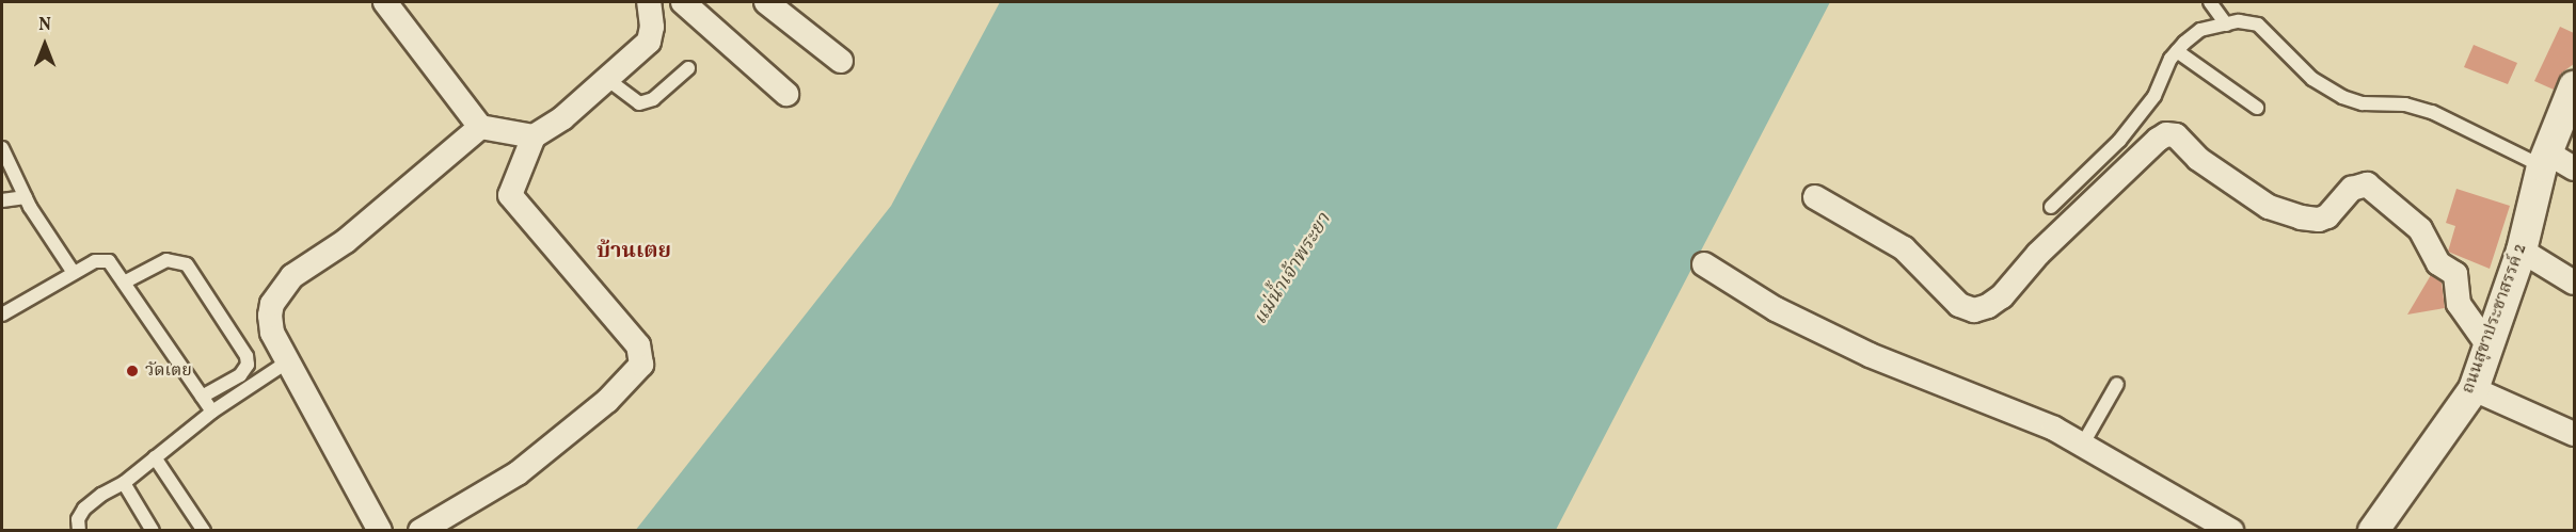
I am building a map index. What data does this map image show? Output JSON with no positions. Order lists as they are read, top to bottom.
{
  "streets": {
    "street": ["ถนนสุขาประชาสรรค์ 2"]
  },
  "districts": ["บ้านเตย"],
  "water": ["แม่น้ำเจ้าพระยา"],
  "places": ["วัดเตย"],
  "north": "top"
}
